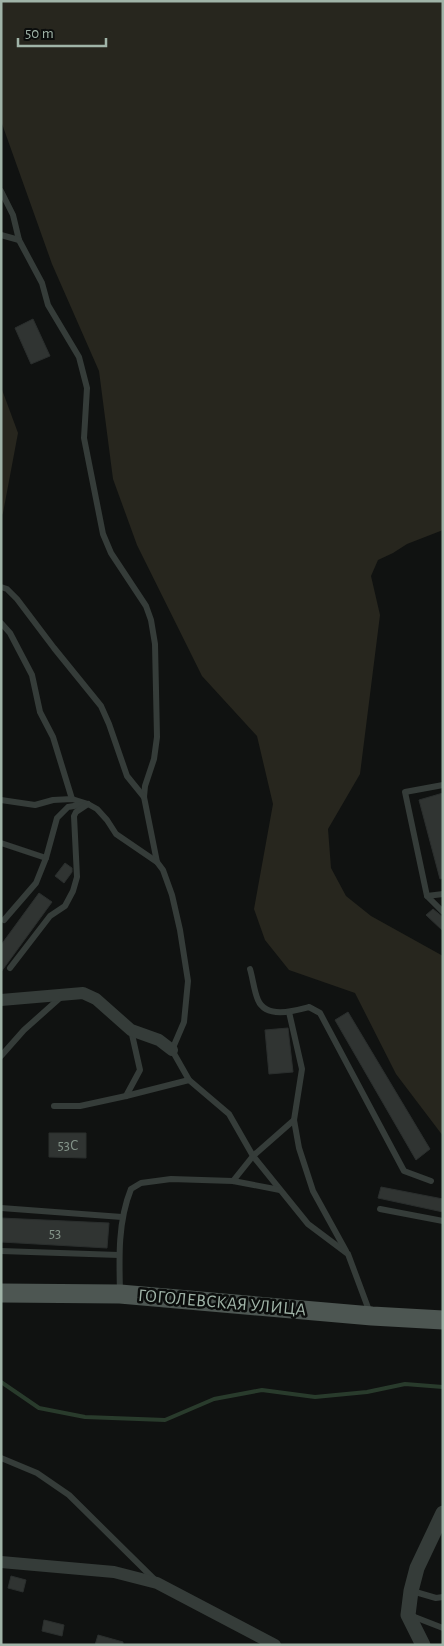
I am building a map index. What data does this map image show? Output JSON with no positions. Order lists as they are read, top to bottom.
{
  "streets": {
    "main road": ["ГОГОЛЕВСКАЯ УЛИЦА"]
  },
  "house_numbers": ["53С", "53"],
  "scale_bar": "50 m"
}
